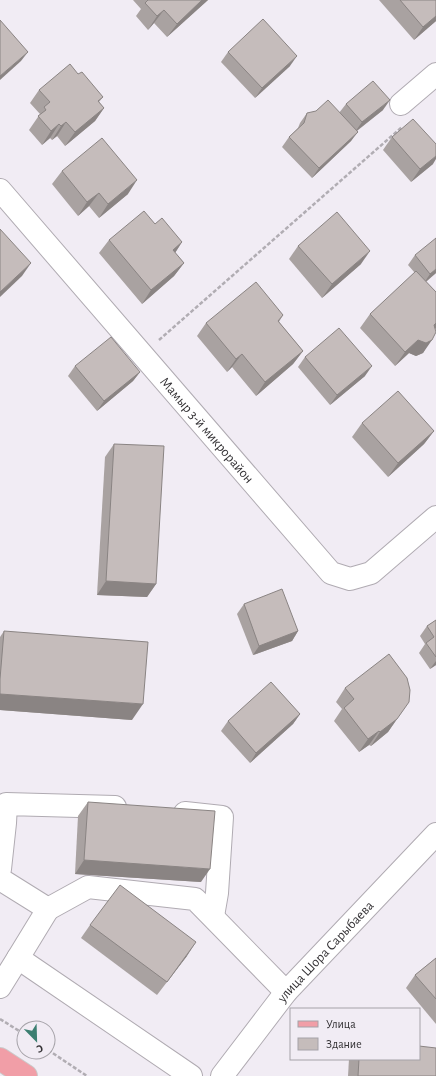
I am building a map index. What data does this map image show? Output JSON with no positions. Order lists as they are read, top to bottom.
{
  "streets": {
    "street": ["Мамыр 3-й микрорайон", "улица Шора Сарыбаева"]
  },
  "legend": ["Улица", "Здание"],
  "north": "bottom right"
}
